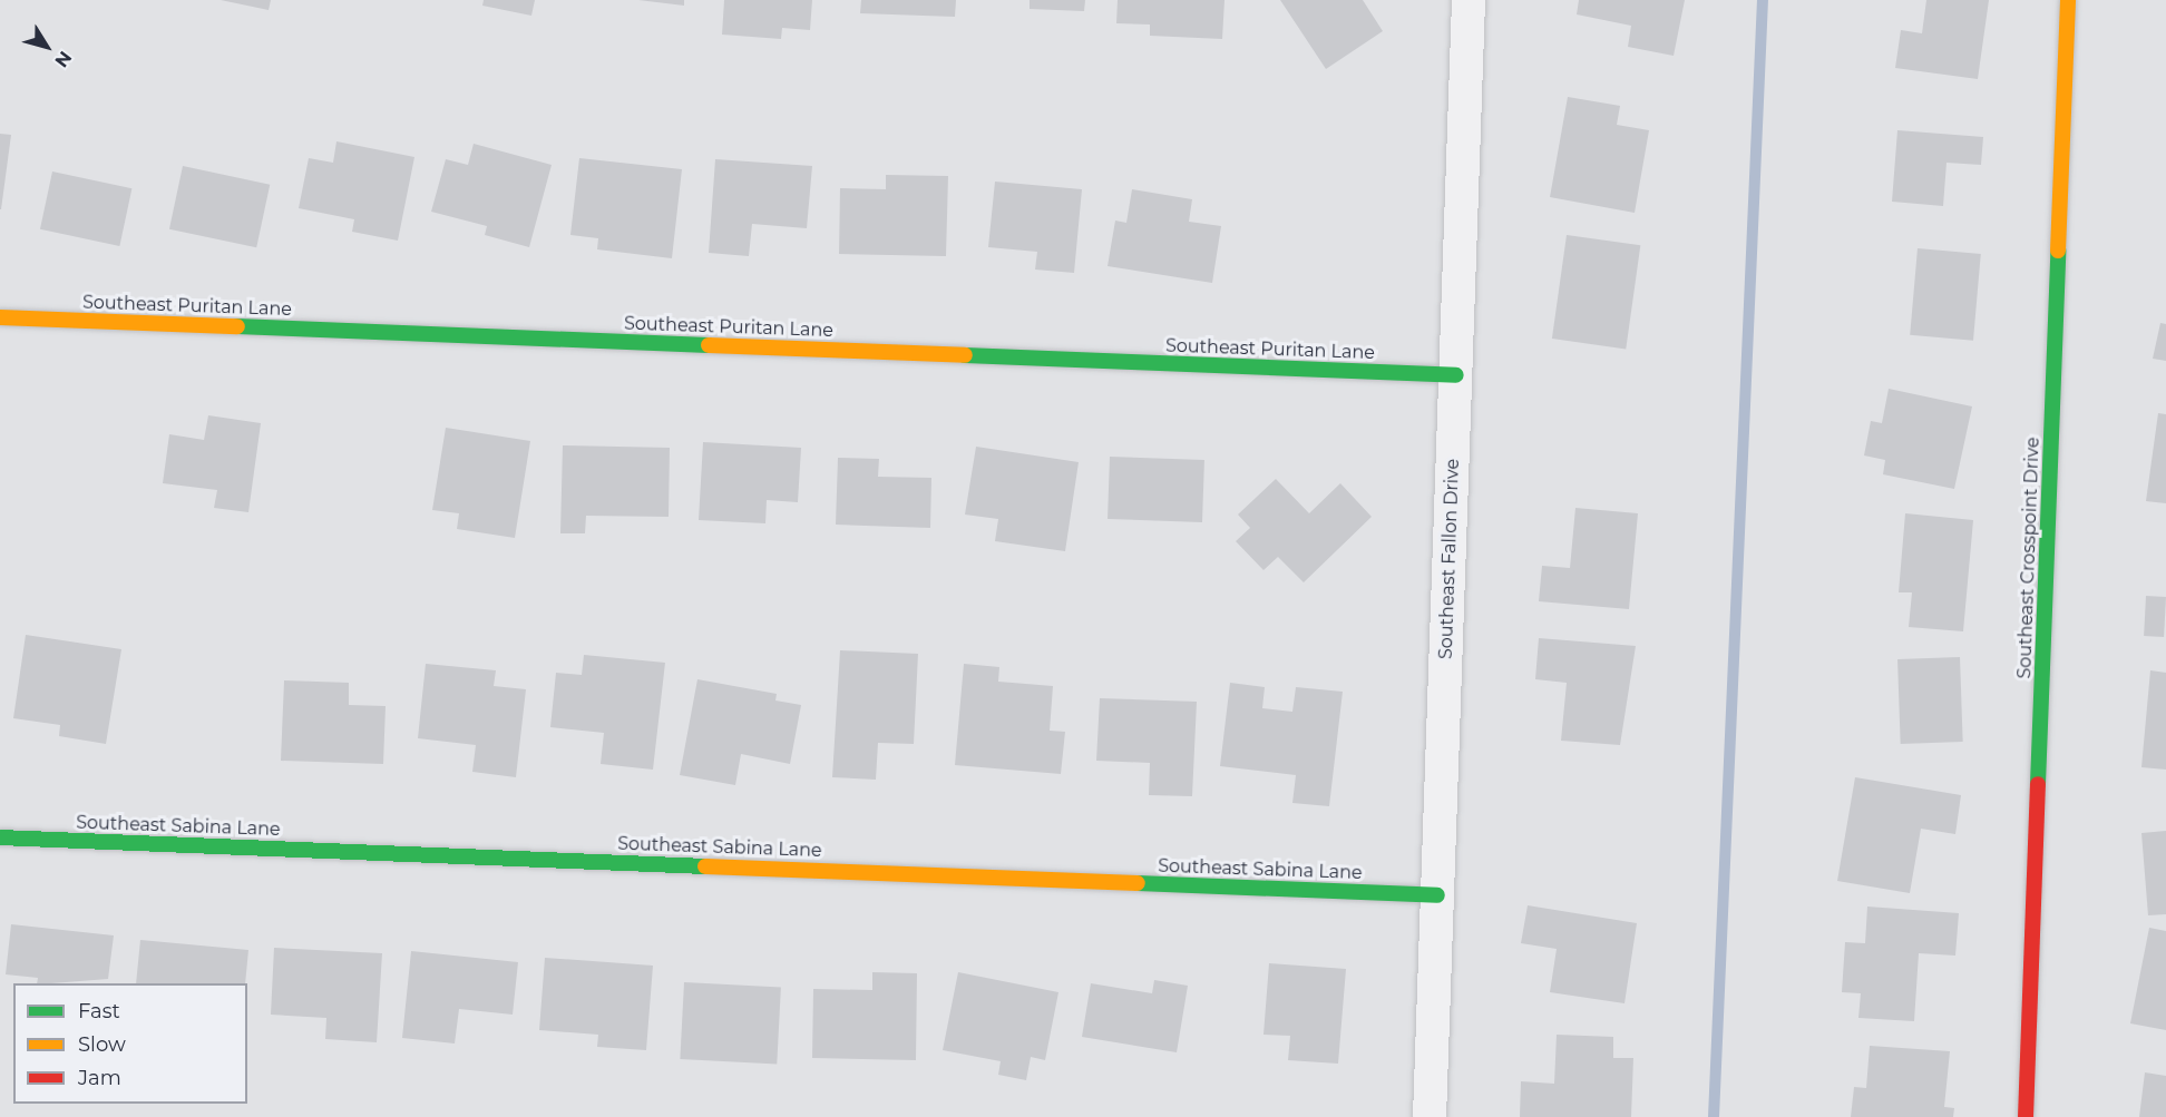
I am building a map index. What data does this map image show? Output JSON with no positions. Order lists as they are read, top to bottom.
{
  "streets": {
    "street": [
      "Southeast Puritan Lane",
      "Southeast Crosspoint Drive",
      "Southeast Fallon Drive",
      "Southeast Sabina Lane"
    ]
  },
  "crossings": [
    ["Southeast Puritan Lane", "Southeast Fallon Drive"],
    ["Southeast Fallon Drive", "Southeast Sabina Lane"]
  ],
  "legend": ["Fast", "Slow", "Jam"],
  "north": "bottom right"
}
